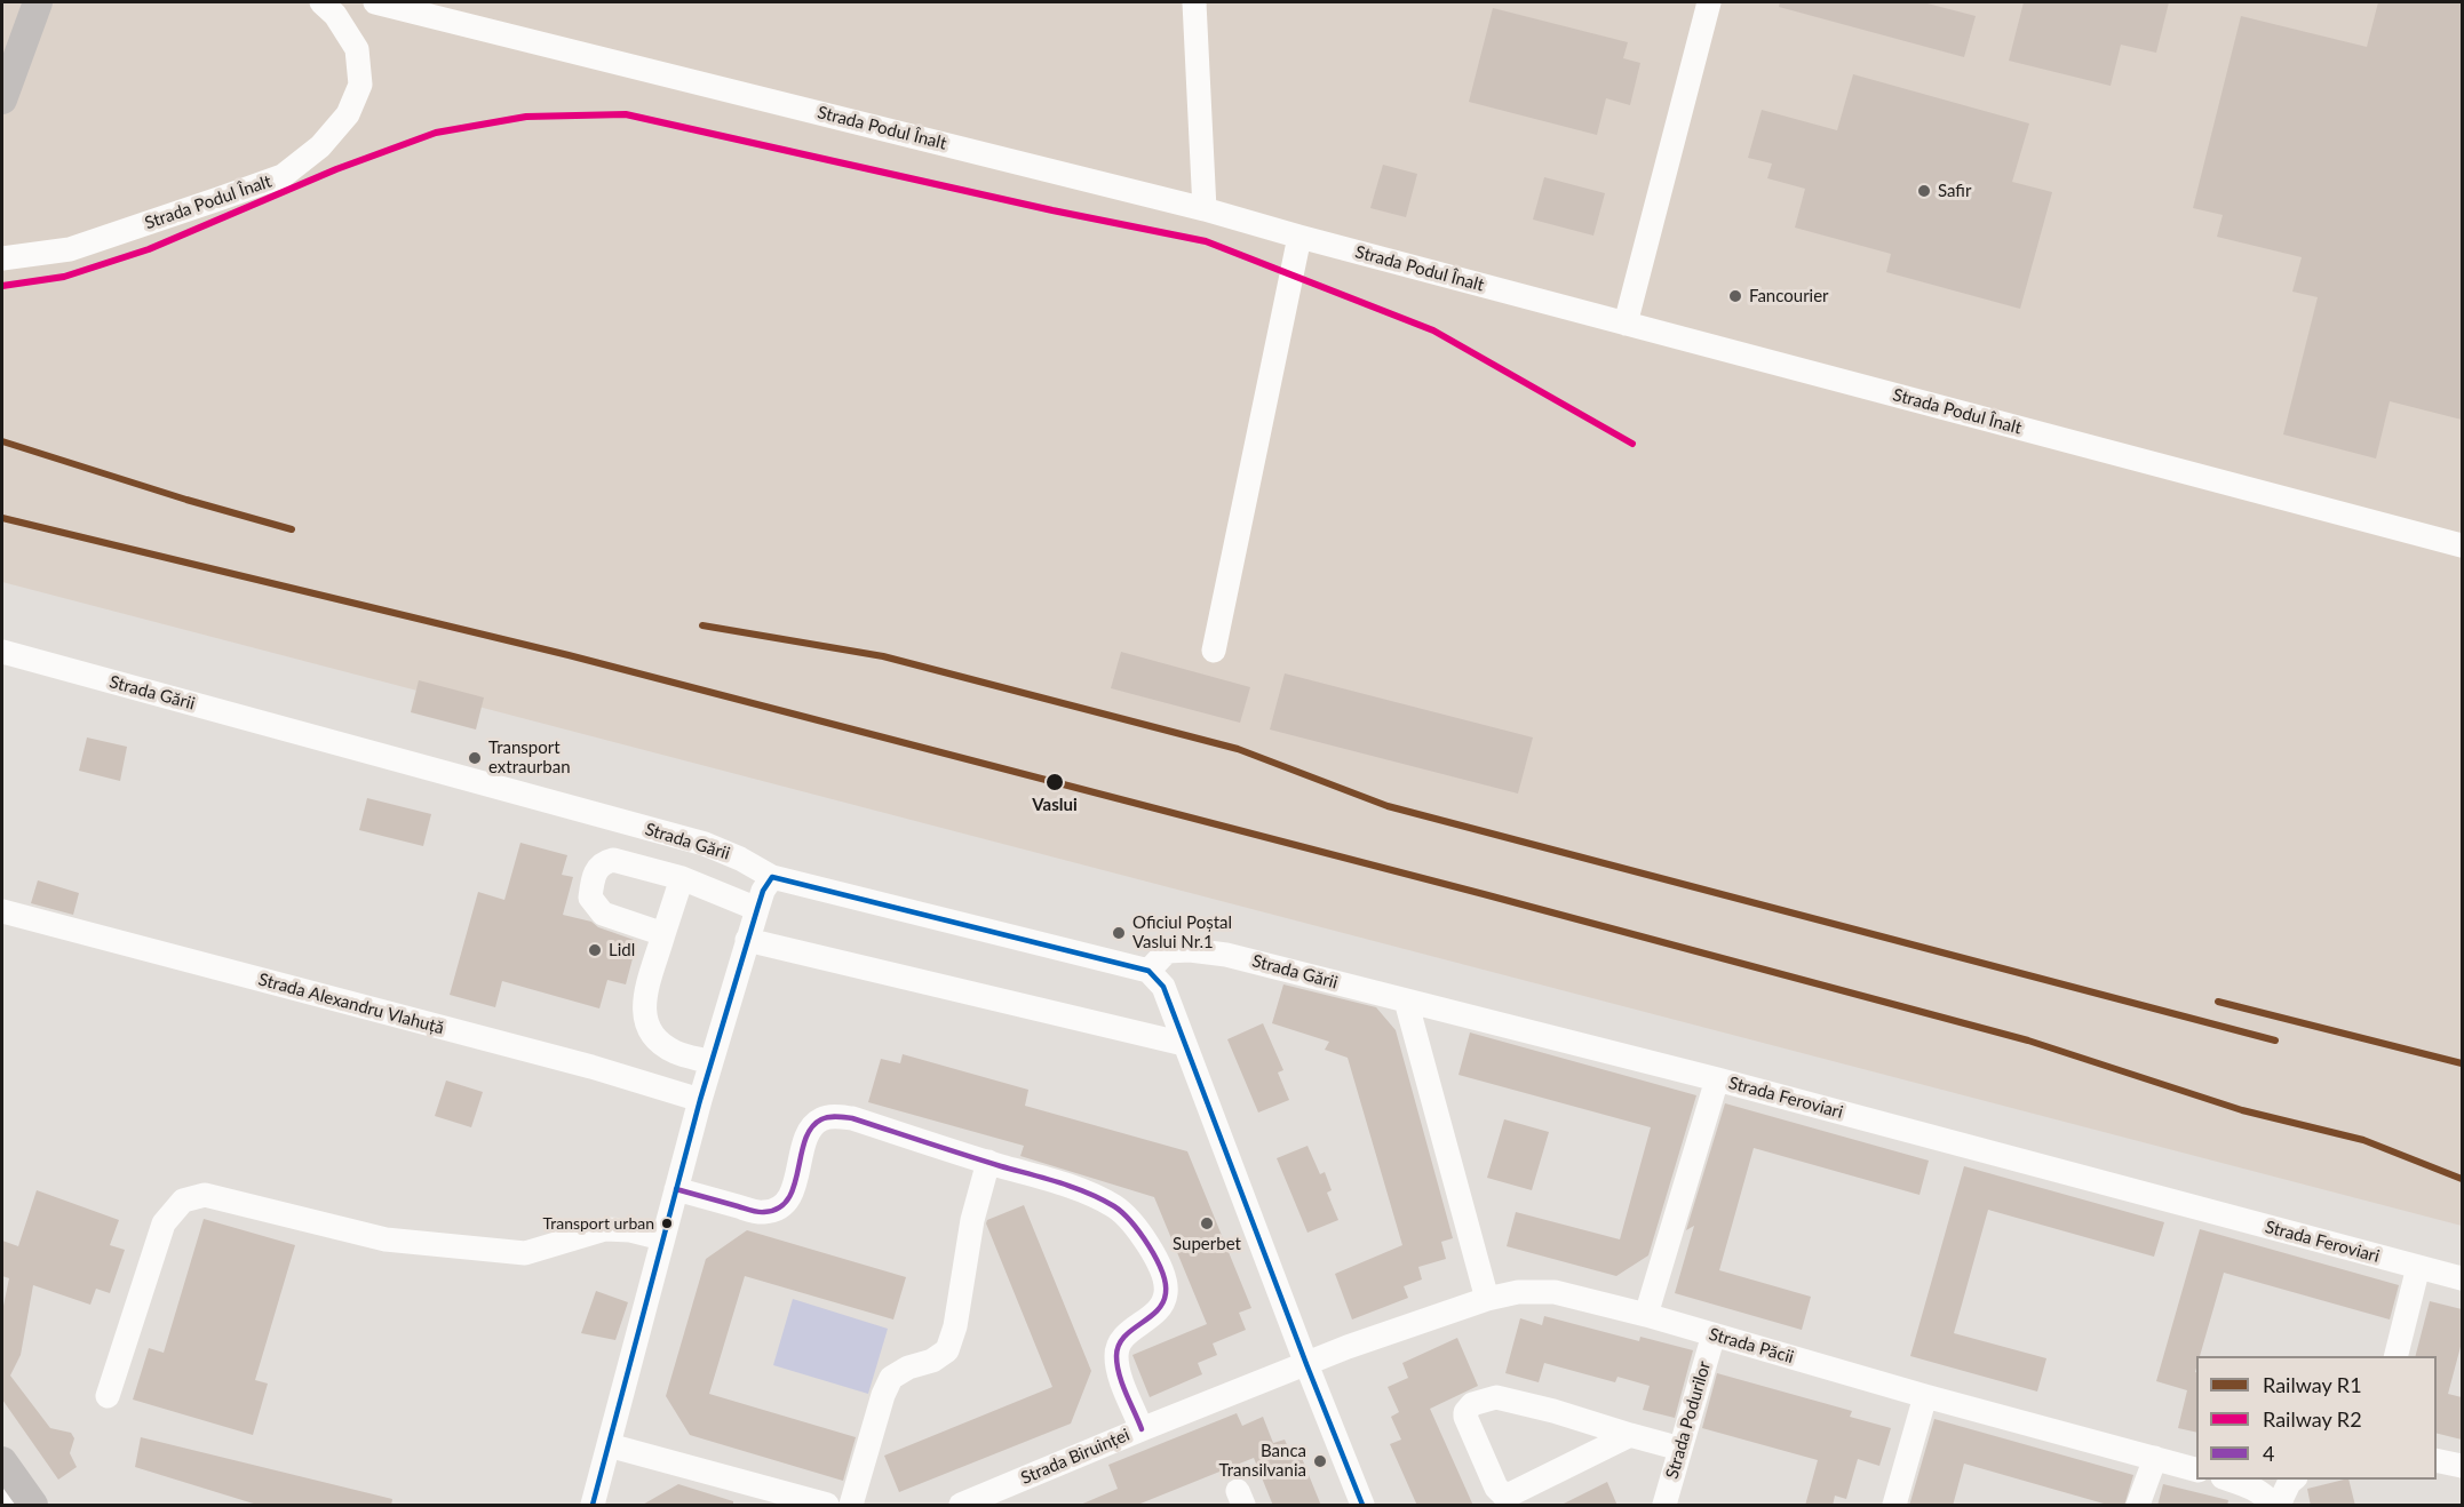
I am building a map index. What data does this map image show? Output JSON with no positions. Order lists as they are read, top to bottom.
{
  "streets": {
    "street": [
      "Strada Podul Înalt",
      "Strada Gării",
      "Strada Alexandru Vlahuță",
      "Strada Feroviari",
      "Strada Păcii",
      "Strada Podurilor",
      "Strada Biruinței"
    ]
  },
  "crossings": [
    ["Strada Gării", "Strada Feroviari"],
    ["Strada Păcii", "Strada Podurilor"],
    ["Strada Păcii", "Strada Biruinței"]
  ],
  "places": [
    "Safir",
    "Fancourier",
    "Transport extraurban",
    "Vaslui",
    "Oficiul Poștal Vaslui Nr.1",
    "Lidl",
    "Transport urban",
    "Superbet",
    "Banca Transilvania"
  ],
  "lines": ["rail line R2", "rail line R1", "transit line 4"],
  "legend": ["Railway R1", "Railway R2", "4"]
}
